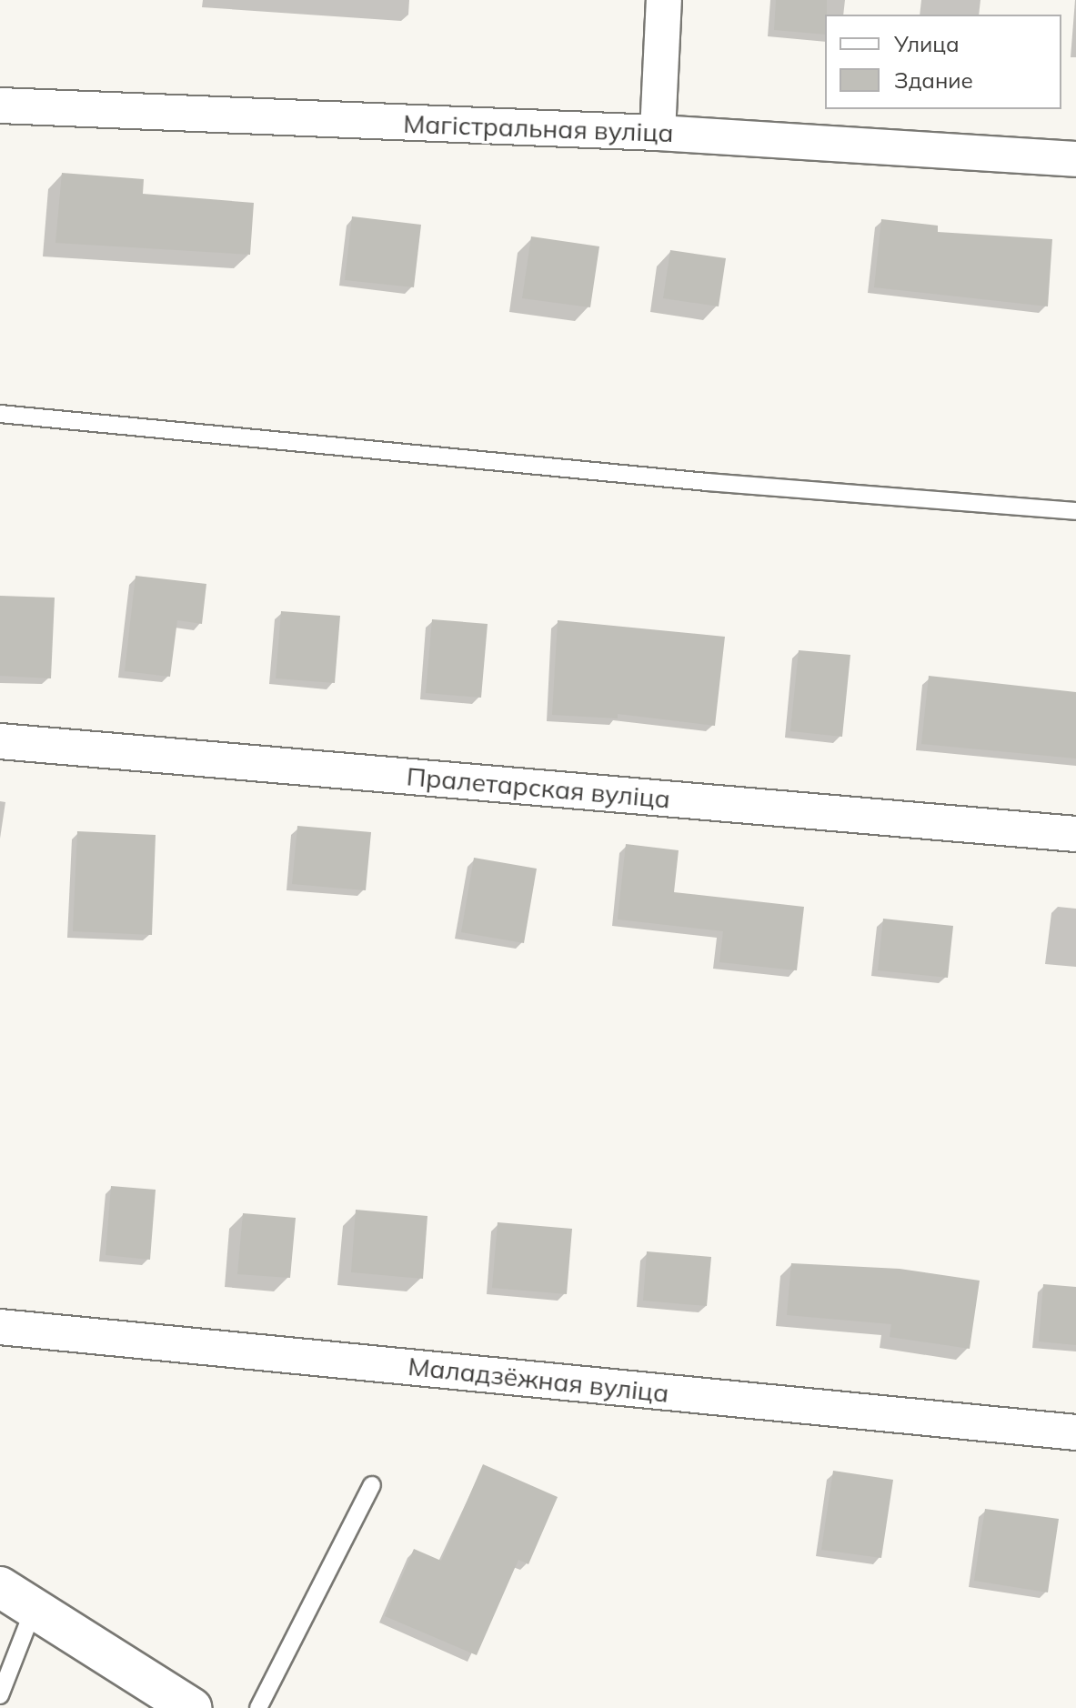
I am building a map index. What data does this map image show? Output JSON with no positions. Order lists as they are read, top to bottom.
{
  "streets": {
    "street": ["Магістральная вуліца", "Пралетарская вуліца", "Маладзёжная вуліца"]
  },
  "legend": ["Улица", "Здание"]
}
